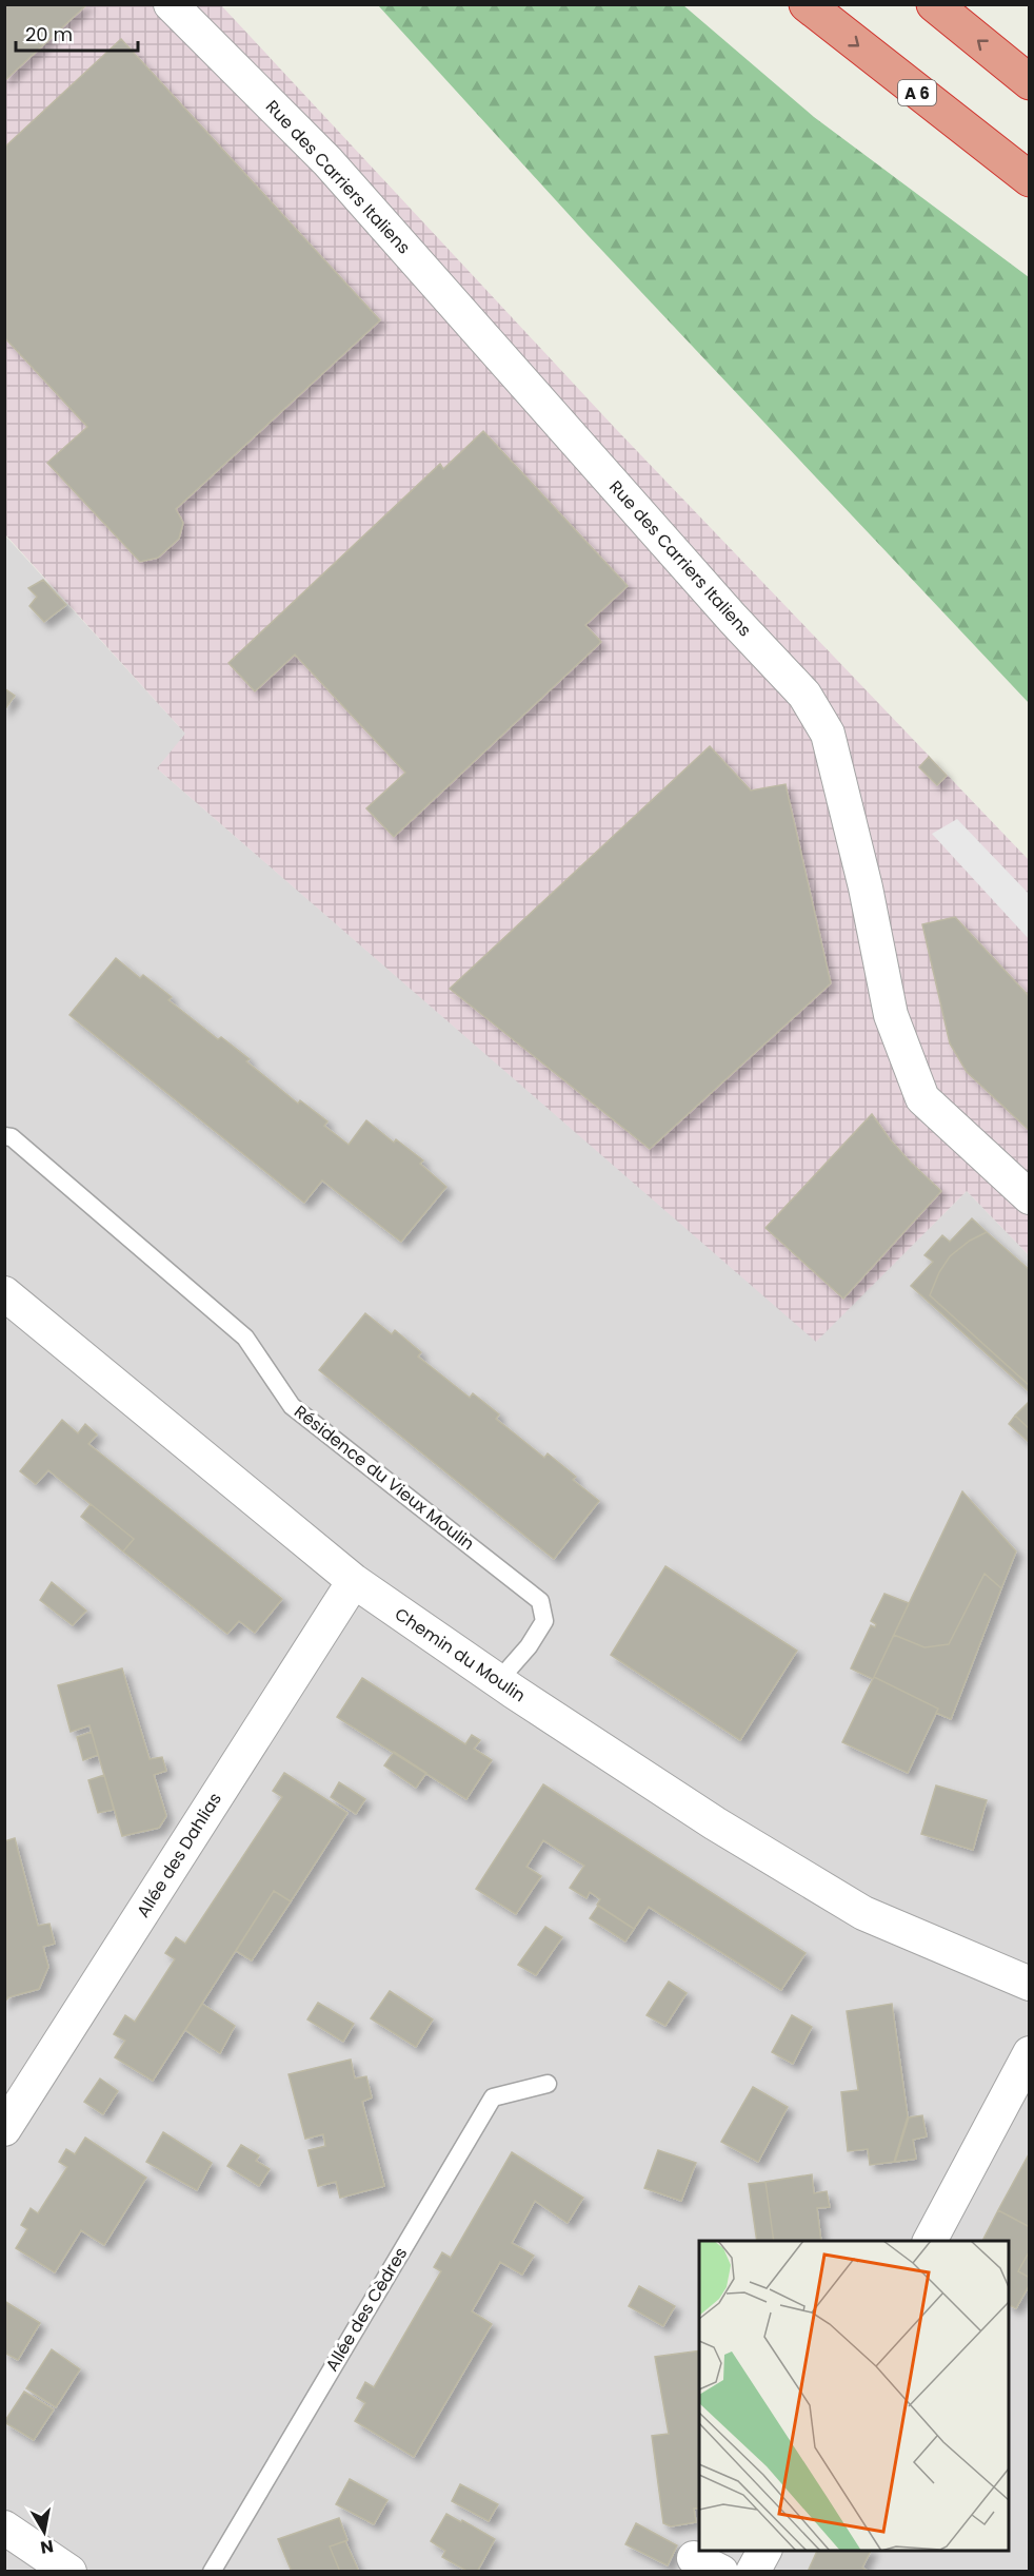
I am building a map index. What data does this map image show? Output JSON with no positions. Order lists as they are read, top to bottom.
{
  "streets": {
    "highway": ["A 6"],
    "street": ["Rue des Carriers Italiens", "Chemin du Moulin", "Allée des Dahlias"],
    "lane": ["Résidence du Vieux Moulin", "Allée des Cèdres"]
  },
  "crossings": [
    ["Résidence du Vieux Moulin", "Chemin du Moulin"],
    ["Chemin du Moulin", "Allée des Dahlias"]
  ],
  "scale_bar": "20 m",
  "north": "bottom"
}
